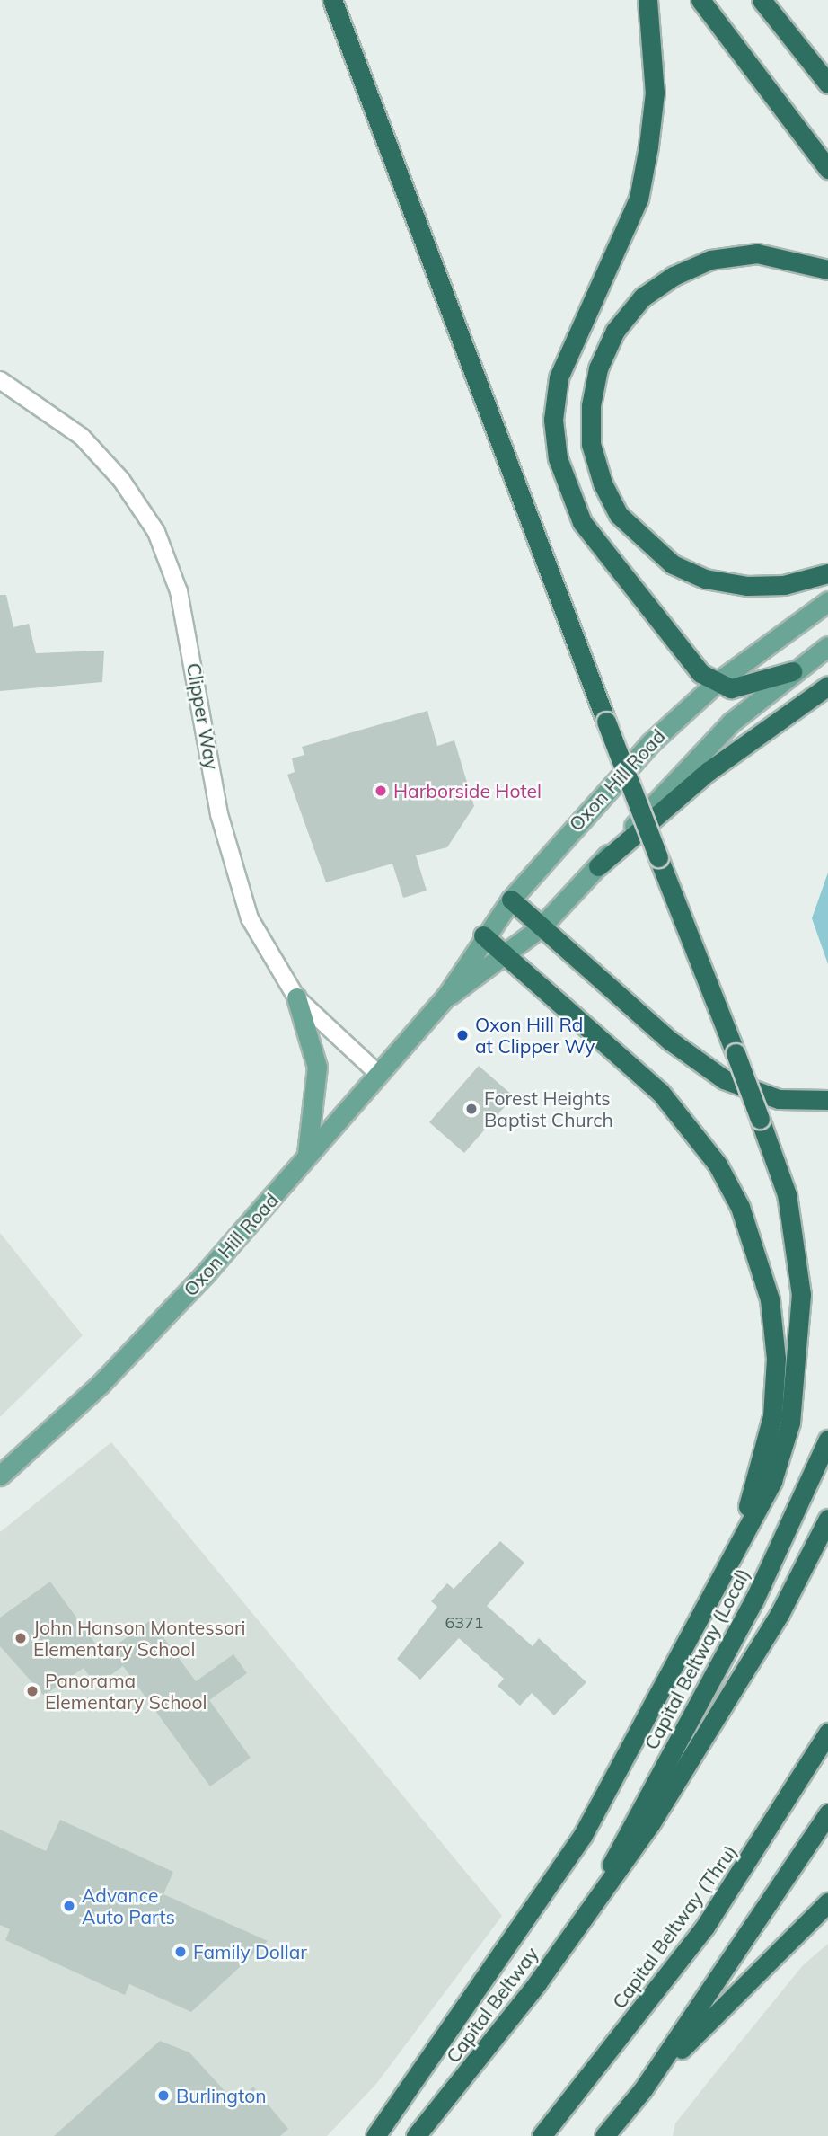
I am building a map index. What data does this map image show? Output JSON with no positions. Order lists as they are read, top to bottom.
{
  "streets": {
    "highway": ["Capital Beltway (Local)", "Capital Beltway (Thru)", "Capital Beltway"],
    "main road": ["Oxon Hill Road"],
    "street": ["Clipper Way"]
  },
  "crossings": [
    ["Clipper Way", "Oxon Hill Road"],
    ["Capital Beltway (Local)", "Capital Beltway"]
  ],
  "places": [
    "Harborside Hotel",
    "Oxon Hill Rd at Clipper Wy",
    "Forest Heights Baptist Church",
    "John Hanson Montessori Elementary School",
    "Panorama Elementary School",
    "Advance Auto Parts",
    "Family Dollar",
    "Burlington"
  ],
  "house_numbers": ["6371"]
}
